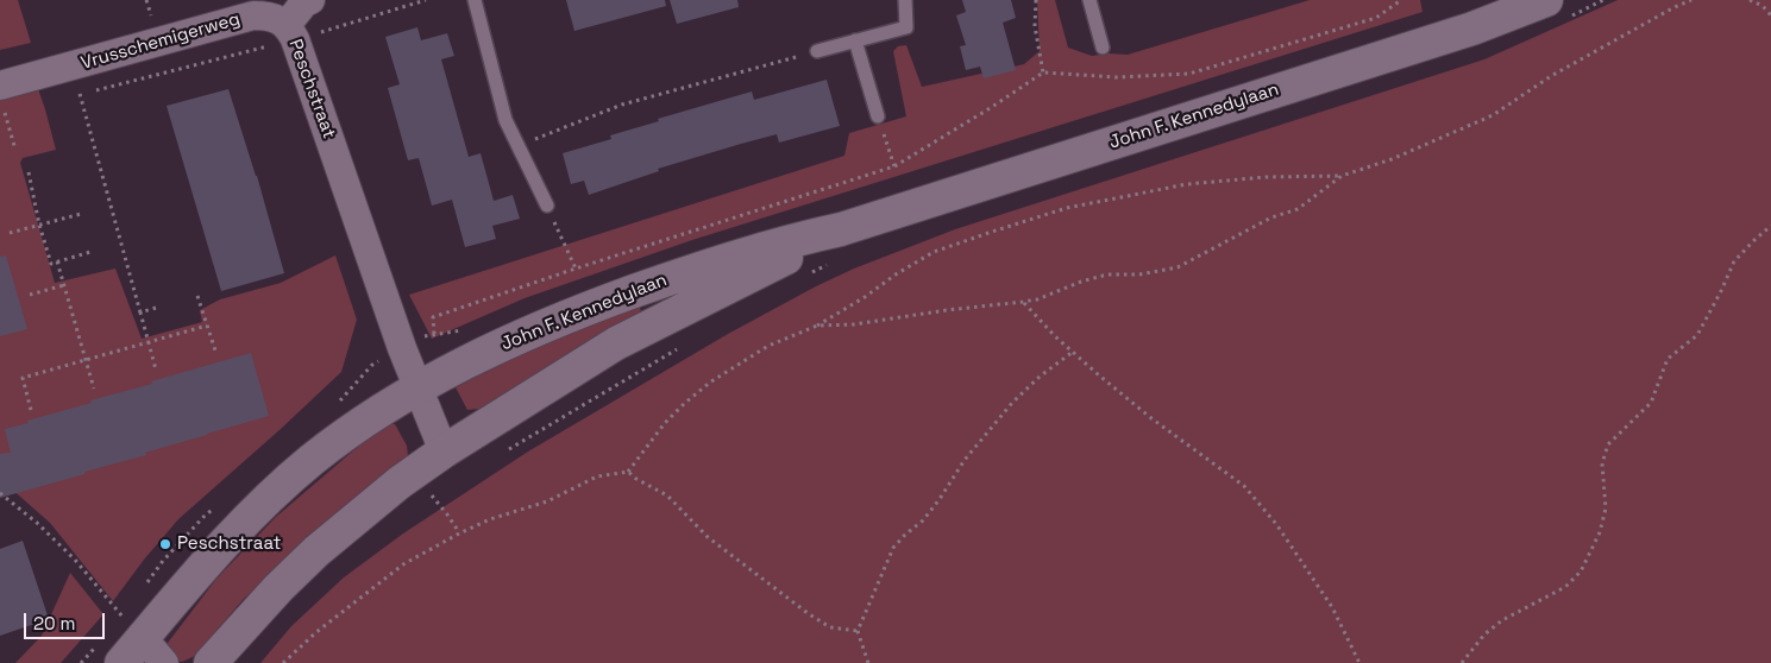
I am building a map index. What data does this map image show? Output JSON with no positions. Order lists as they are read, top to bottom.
{
  "streets": {
    "street": ["Vrusschemigerweg", "Peschstraat", "John F. Kennedylaan"]
  },
  "crossings": [
    ["Vrusschemigerweg", "Peschstraat"],
    ["Peschstraat", "John F. Kennedylaan"]
  ],
  "places": ["Peschstraat"],
  "scale_bar": "20 m"
}
